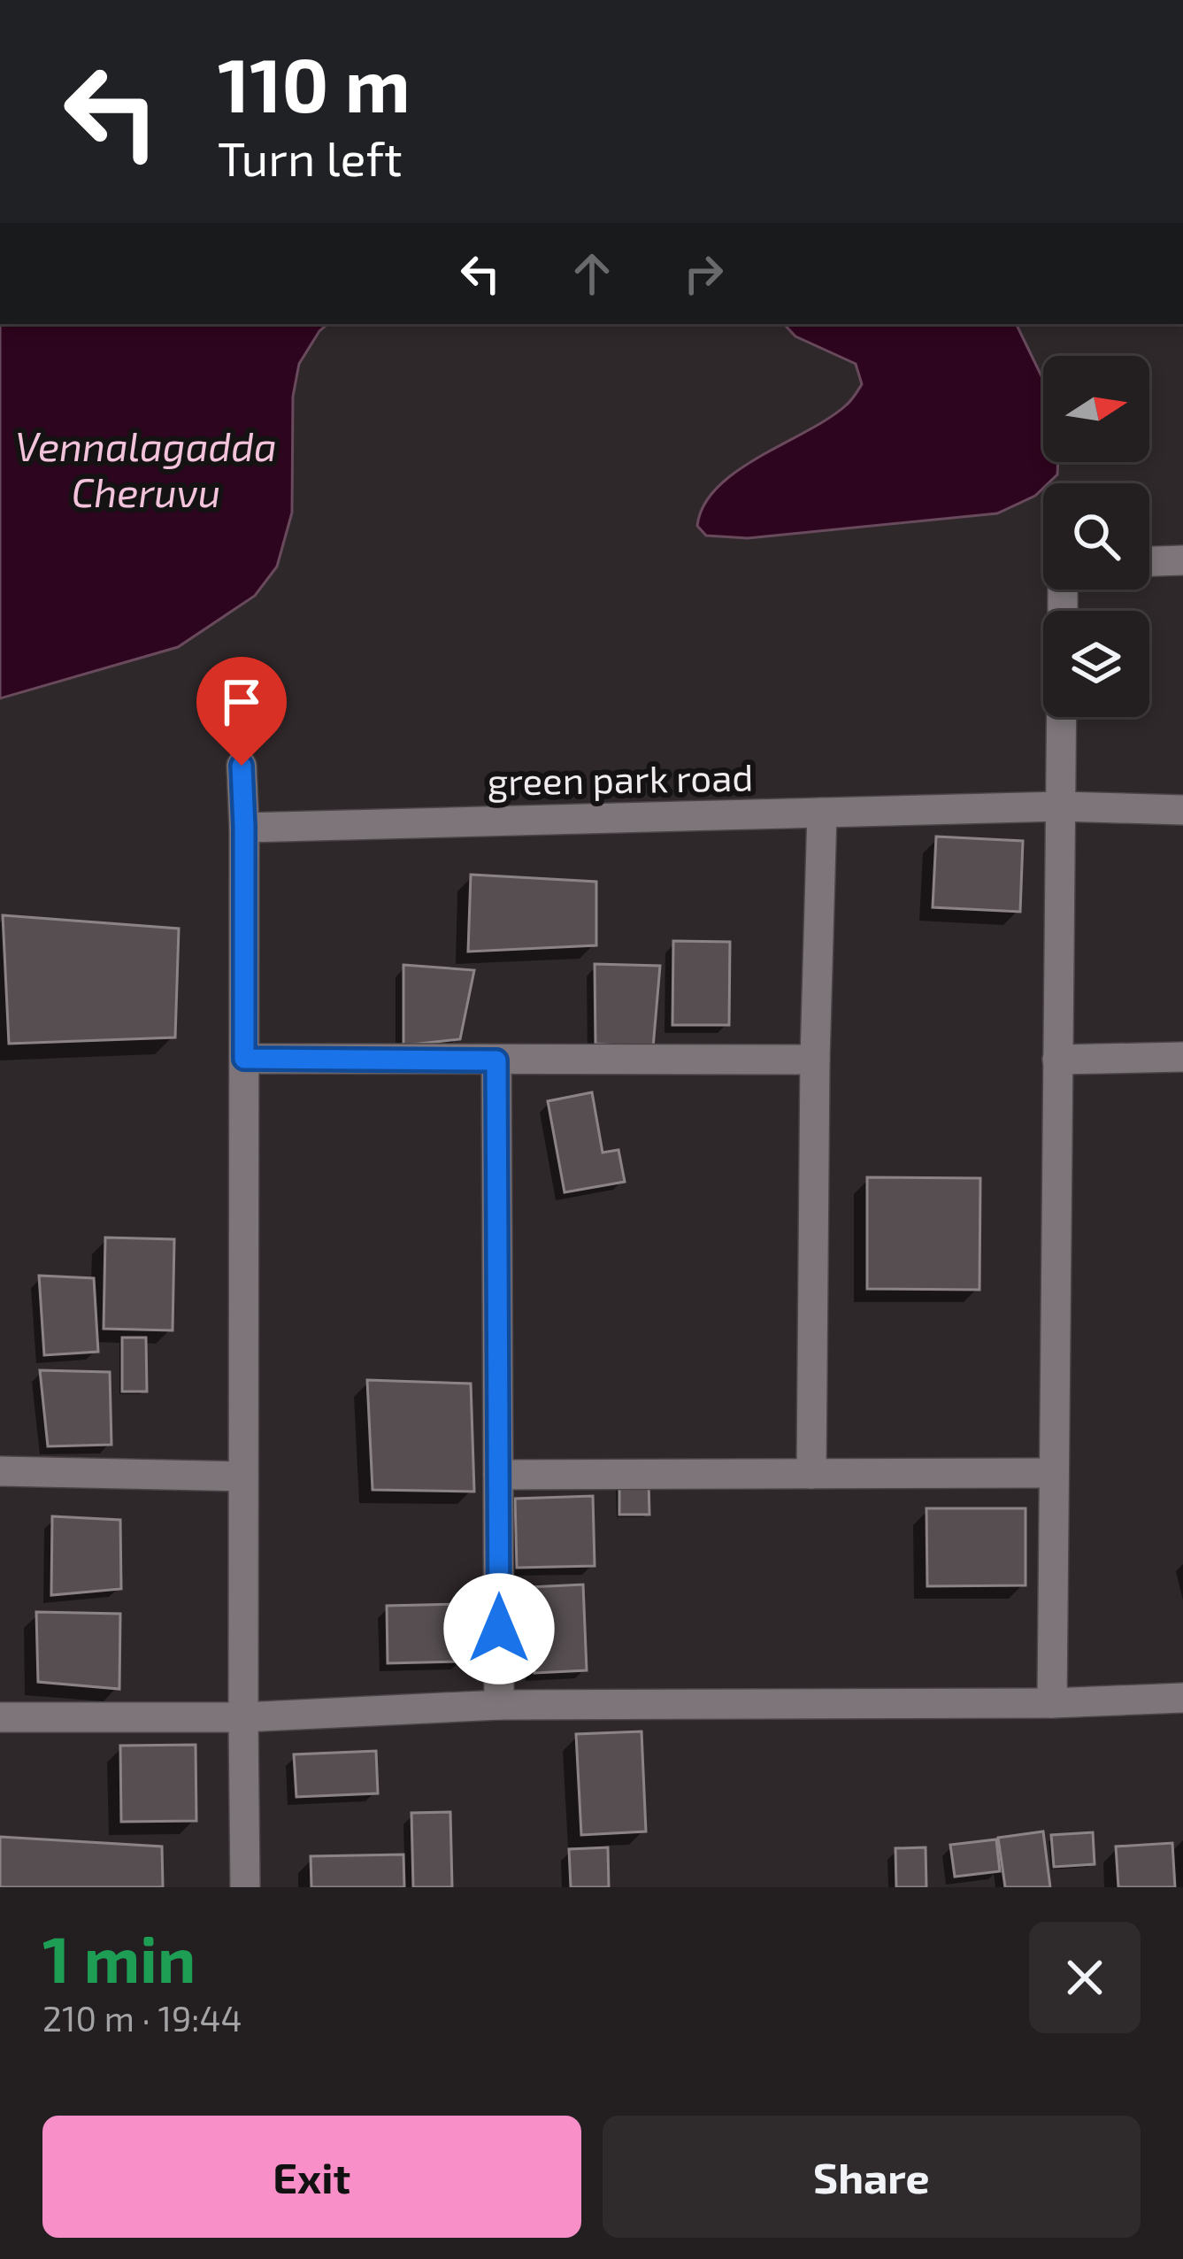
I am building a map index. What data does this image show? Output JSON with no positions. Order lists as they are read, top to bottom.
{
  "streets": {
    "street": ["green park road"]
  },
  "water": ["Vennalagadda Cheruvu"],
  "north": "right",
  "page": {
    "turn": ["110 m", "Turn left"],
    "heading": ["1 min", "210 m · 19:44"],
    "buttons": ["Exit", "Share"]
  }
}
